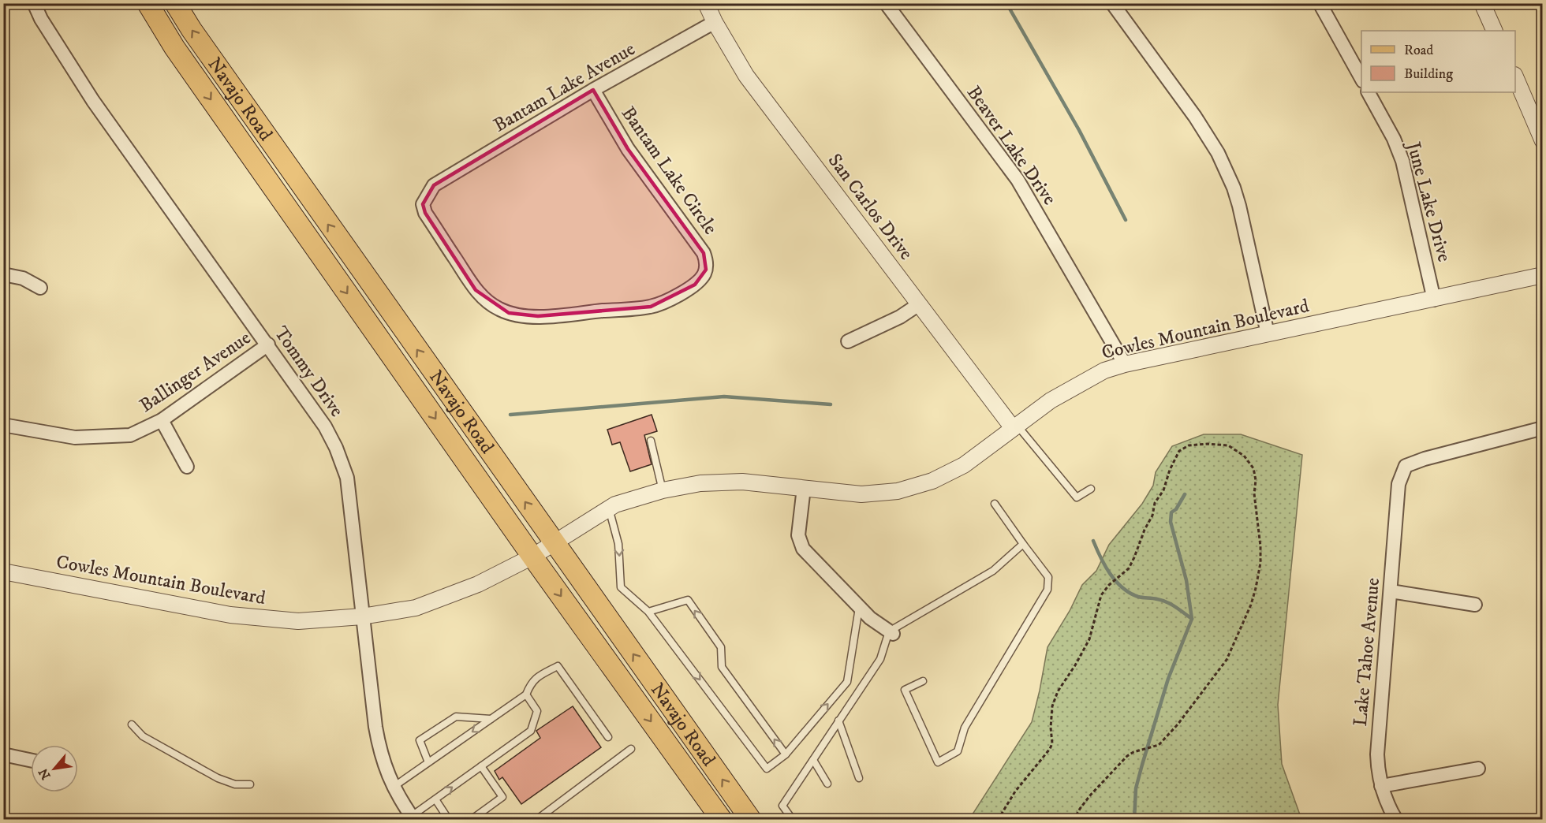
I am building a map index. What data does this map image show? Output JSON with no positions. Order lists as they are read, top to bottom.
{
  "streets": {
    "main road": ["Navajo Road"],
    "street": [
      "Bantam Lake Avenue",
      "Beaver Lake Drive",
      "Bantam Lake Circle",
      "June Lake Drive",
      "San Carlos Drive",
      "Cowles Mountain Boulevard",
      "Ballinger Avenue",
      "Tommy Drive",
      "Lake Tahoe Avenue"
    ]
  },
  "crossings": [
    ["Bantam Lake Avenue", "Bantam Lake Circle"],
    ["Bantam Lake Avenue", "San Carlos Drive"],
    ["Navajo Road", "Cowles Mountain Boulevard"],
    ["Beaver Lake Drive", "Cowles Mountain Boulevard"],
    ["June Lake Drive", "Cowles Mountain Boulevard"],
    ["San Carlos Drive", "Cowles Mountain Boulevard"],
    ["Cowles Mountain Boulevard", "Tommy Drive"],
    ["Ballinger Avenue", "Tommy Drive"]
  ],
  "legend": ["Road", "Building"],
  "north": "bottom left"
}
